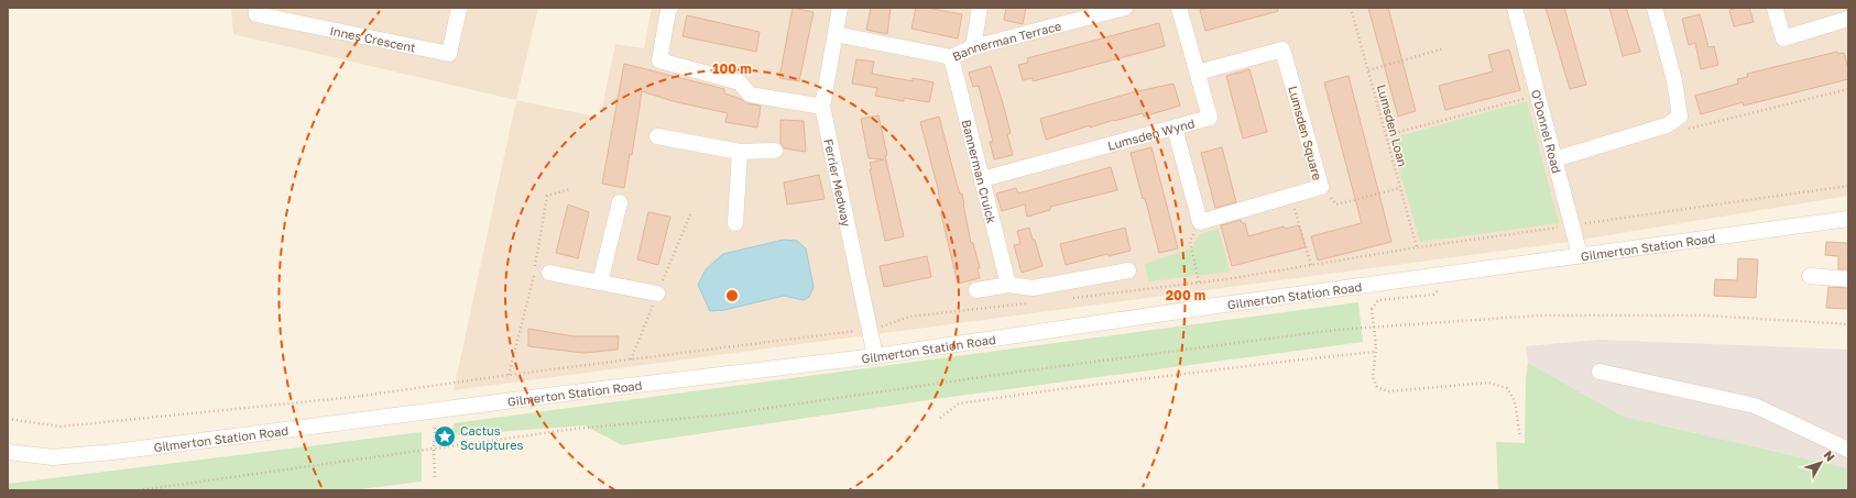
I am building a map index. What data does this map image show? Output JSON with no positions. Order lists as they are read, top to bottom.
{
  "streets": {
    "street": [
      "Innes Crescent",
      "Bannerman Terrace",
      "O'Donnel Road",
      "Lumsden Square",
      "Lumsden Wynd",
      "Bannerman Cruick",
      "Ferrier Medway",
      "Gilmerton Station Road"
    ],
    "path": ["Lumsden Loan"]
  },
  "crossings": [
    ["Bannerman Terrace", "Bannerman Cruick"],
    ["Bannerman Terrace", "Ferrier Medway"],
    ["O'Donnel Road", "Gilmerton Station Road"],
    ["Lumsden Square", "Lumsden Wynd"],
    ["Lumsden Wynd", "Bannerman Cruick"],
    ["Ferrier Medway", "Gilmerton Station Road"]
  ],
  "places": {
    "place": ["Cactus Sculptures"]
  },
  "north": "top right",
  "rings": ["100 m", "200 m"]
}
